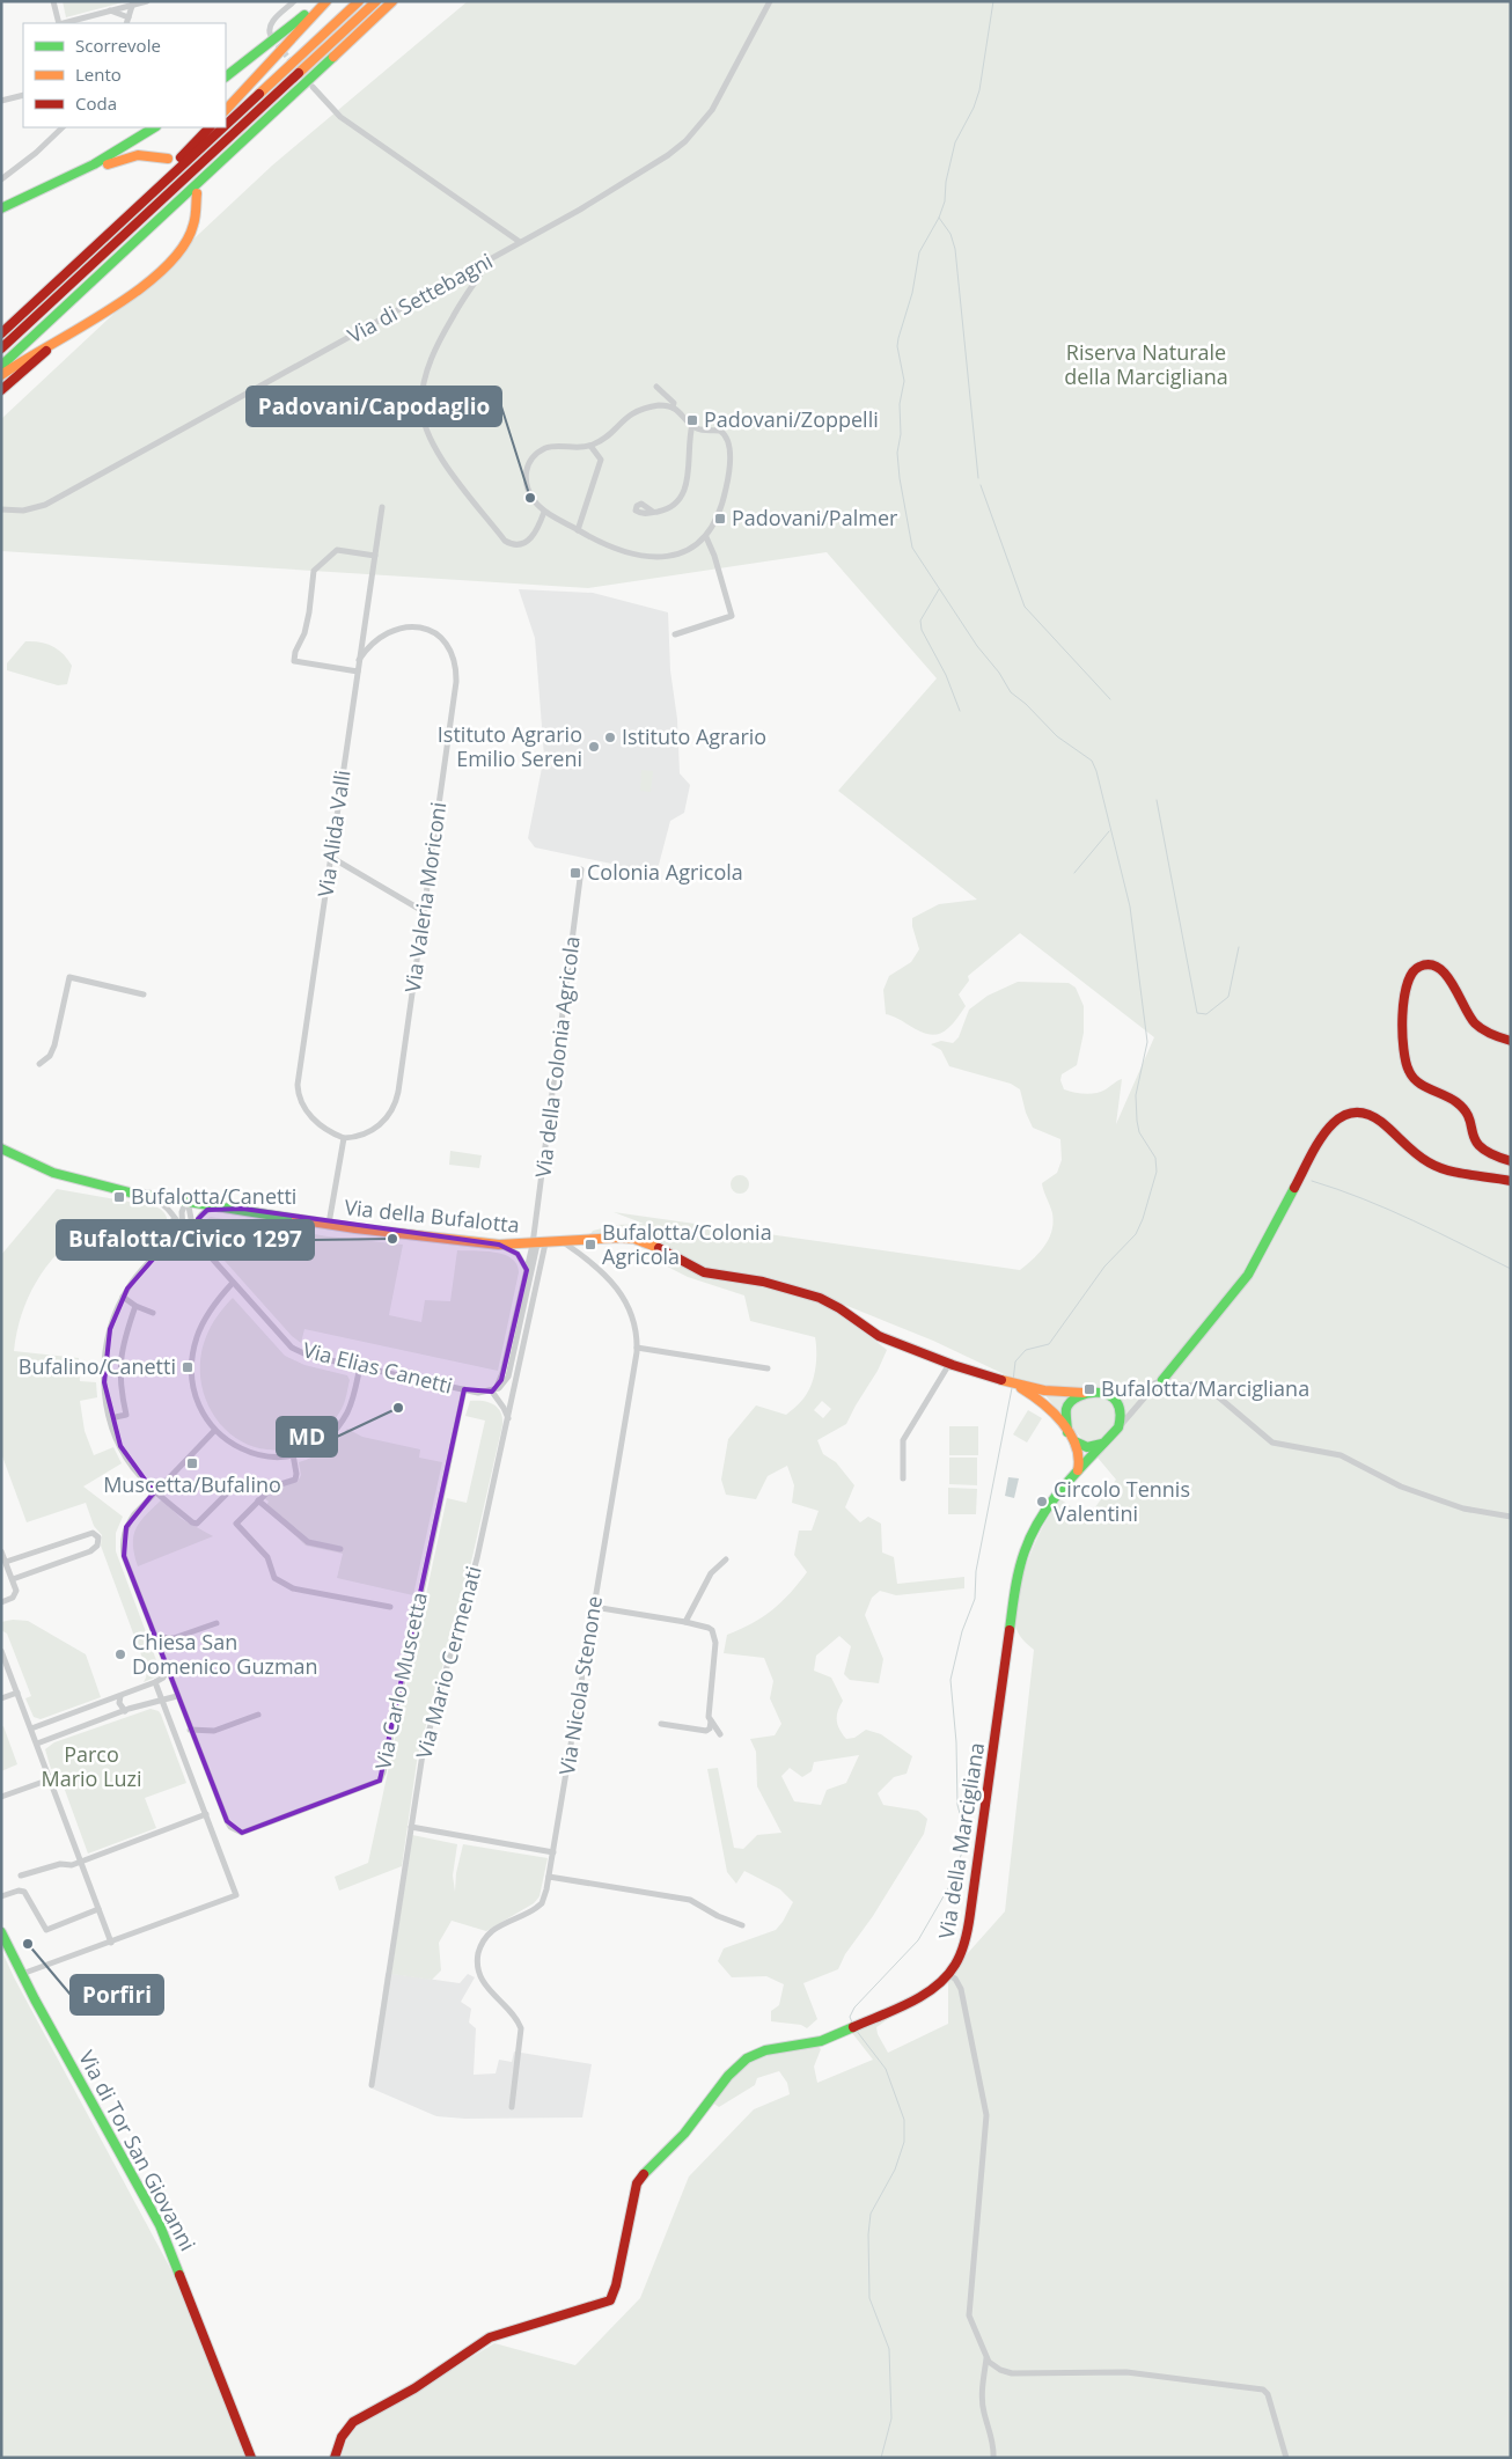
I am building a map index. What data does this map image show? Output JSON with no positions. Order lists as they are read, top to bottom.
{
  "streets": {
    "main road": ["Via della Bufalotta", "Via della Marcigliana", "Via di Tor San Giovanni"],
    "street": [
      "Via di Settebagni",
      "Via Alida Valli",
      "Via Valeria Moriconi",
      "Via della Colonia Agricola",
      "Via Elias Canetti",
      "Via Mario Cermenati",
      "Via Carlo Muscetta",
      "Via Nicola Stenone"
    ]
  },
  "crossings": [
    ["Via Alida Valli", "Via Valeria Moriconi"],
    ["Via della Colonia Agricola", "Via della Bufalotta"],
    ["Via della Colonia Agricola", "Via Mario Cermenati"],
    ["Via della Bufalotta", "Via Mario Cermenati"],
    ["Via della Bufalotta", "Via Nicola Stenone"],
    ["Via della Bufalotta", "Via della Marcigliana"],
    ["Via Elias Canetti", "Via Carlo Muscetta"]
  ],
  "parks": ["Riserva Naturale della Marcigliana", "Parco Mario Luzi"],
  "places": {
    "transit": [
      "Padovani/Zoppelli",
      "Padovani/Palmer",
      "Colonia Agricola",
      "Bufalotta/Canetti",
      "Bufalotta/Colonia Agricola",
      "Bufalino/Canetti",
      "Bufalotta/Marcigliana",
      "Muscetta/Bufalino"
    ],
    "other": [
      "Padovani/Capodaglio",
      "Istituto Agrario",
      "Istituto Agrario Emilio Sereni",
      "Bufalotta/Civico 1297",
      "MD",
      "Circolo Tennis Valentini",
      "Chiesa San Domenico Guzman",
      "Porfiri"
    ]
  },
  "legend": ["Scorrevole", "Lento", "Coda"]
}
